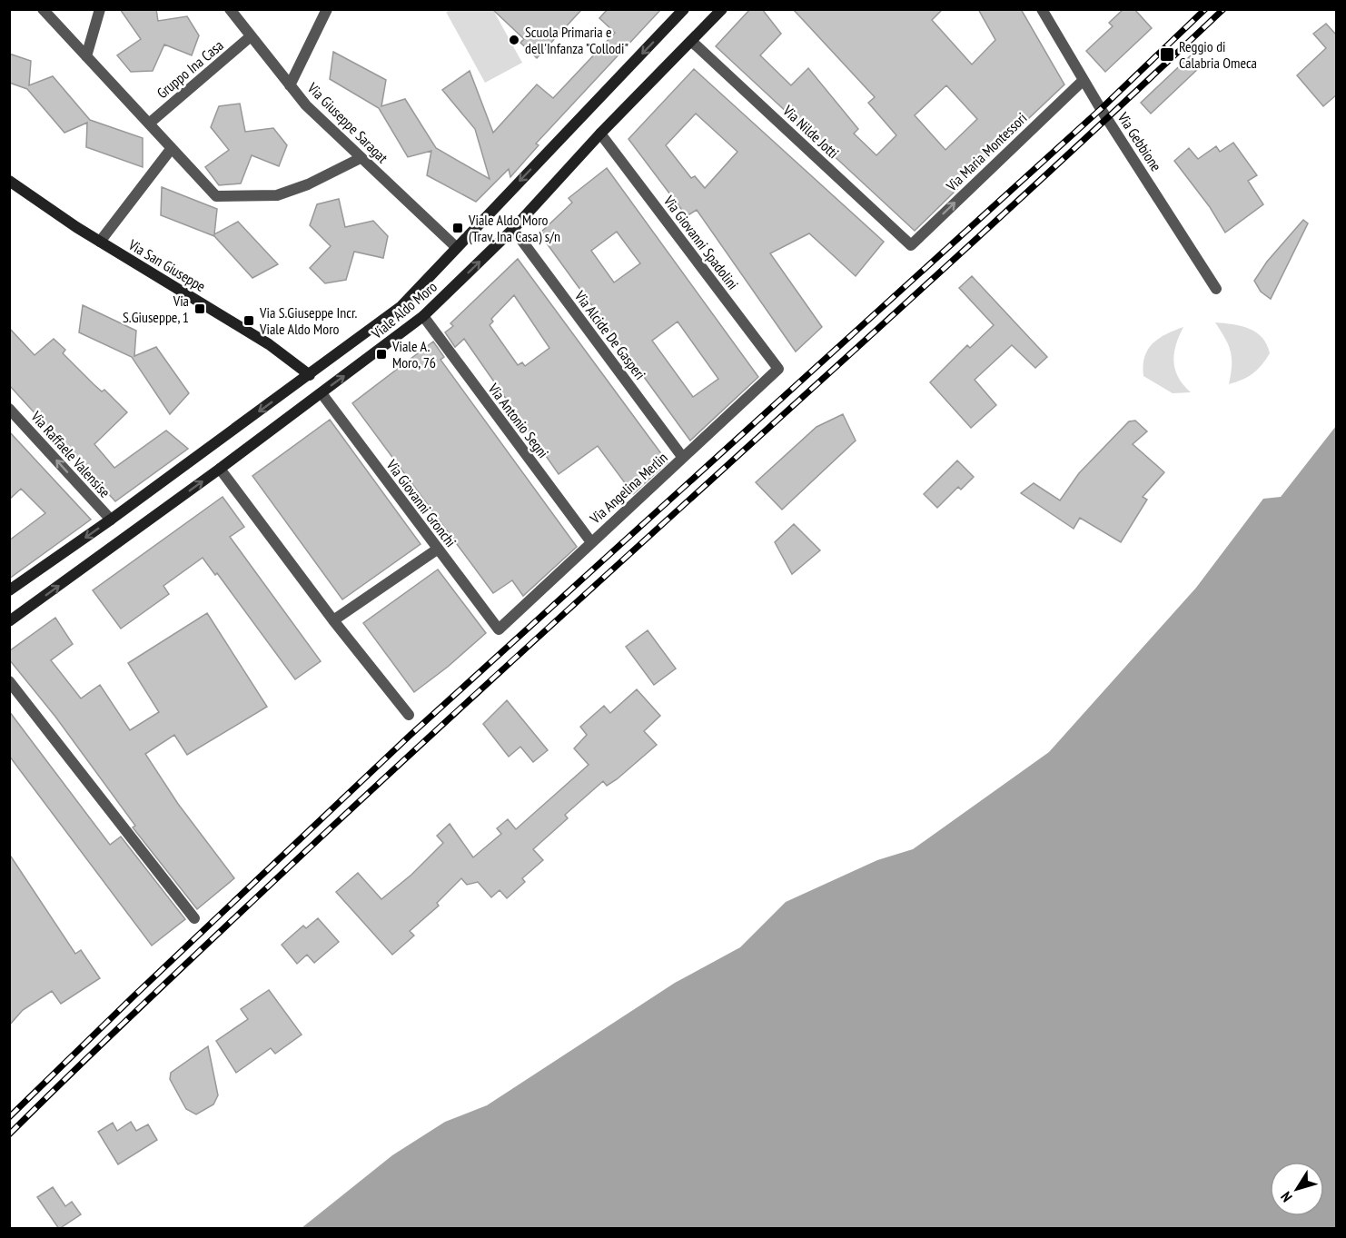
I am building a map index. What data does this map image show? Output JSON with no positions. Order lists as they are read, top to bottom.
{
  "streets": {
    "street": [
      "Gruppo Ina Casa",
      "Via Giuseppe Saragat",
      "Via Nilde Jotti",
      "Via Gebbione",
      "Via Maria Montessori",
      "Via Giovanni Spadolini",
      "Via San Giuseppe",
      "Viale Aldo Moro",
      "Via Alcide De Gasperi",
      "Via Antonio Segni",
      "Via Raffaele Valensise",
      "Via Angelina Merlin",
      "Via Giovanni Gronchi"
    ]
  },
  "crossings": [
    ["Gruppo Ina Casa", "Via Giuseppe Saragat"],
    ["Via Giuseppe Saragat", "Viale Aldo Moro"],
    ["Via Nilde Jotti", "Via Maria Montessori"],
    ["Via Nilde Jotti", "Viale Aldo Moro"],
    ["Via Gebbione", "Via Maria Montessori"],
    ["Via Giovanni Spadolini", "Viale Aldo Moro"],
    ["Via Giovanni Spadolini", "Via Angelina Merlin"],
    ["Via San Giuseppe", "Viale Aldo Moro"],
    ["Viale Aldo Moro", "Via Alcide De Gasperi"],
    ["Viale Aldo Moro", "Via Antonio Segni"],
    ["Viale Aldo Moro", "Via Raffaele Valensise"],
    ["Viale Aldo Moro", "Via Giovanni Gronchi"],
    ["Via Alcide De Gasperi", "Via Angelina Merlin"],
    ["Via Antonio Segni", "Via Angelina Merlin"],
    ["Via Angelina Merlin", "Via Giovanni Gronchi"]
  ],
  "one_way": ["Via Maria Montessori", "Via Raffaele Valensise"],
  "places": {
    "other": ["Scuola Primaria e dell'Infanza \"Collodi\""],
    "transit": [
      "Reggio di Calabria Omeca",
      "Viale Aldo Moro (Trav. Ina Casa) s/n",
      "Via S.Giuseppe, 1",
      "Via S.Giuseppe Incr. Viale Aldo Moro",
      "Viale A. Moro, 76"
    ]
  },
  "north": "bottom left"
}
